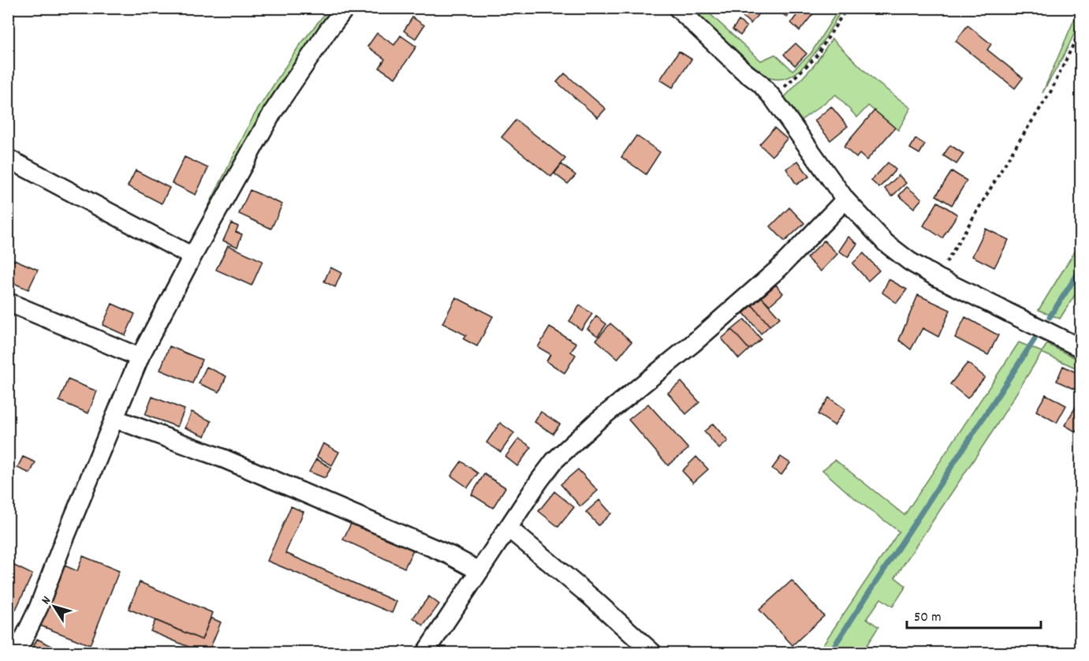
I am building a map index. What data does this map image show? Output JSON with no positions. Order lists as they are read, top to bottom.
{
  "scale_bar": "50 m",
  "north": "top left"
}
